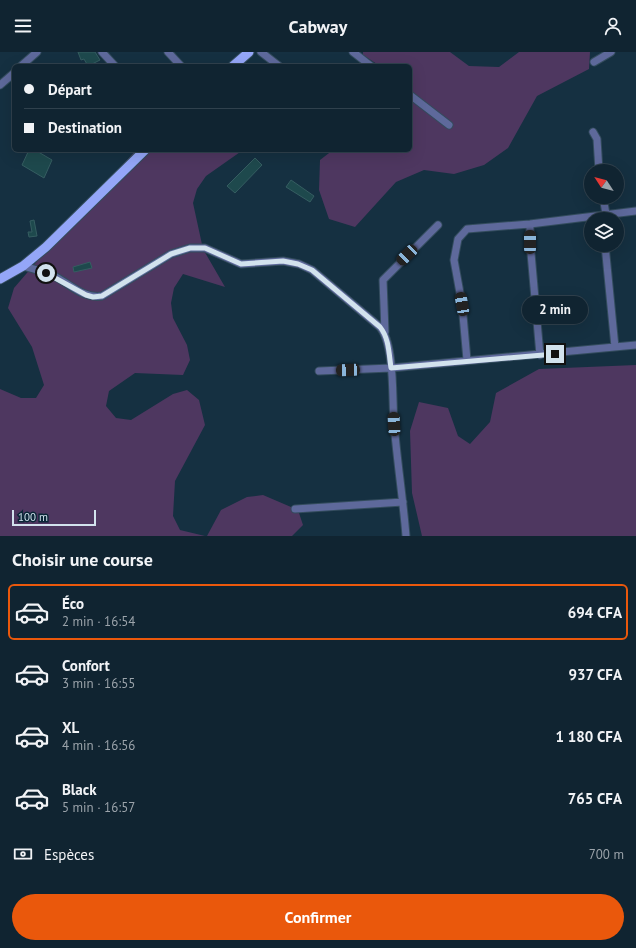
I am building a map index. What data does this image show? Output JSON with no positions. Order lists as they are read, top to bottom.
{
  "scale_bar": "100 m",
  "north": "top left",
  "page": {
    "header": "Cabway",
    "banner": ["Départ", "Destination"],
    "bubble": "2 min",
    "scale": "100 m",
    "heading": "Choisir une course",
    "list": [
      {
        "name": "Éco",
        "note": "2 min · 16:54",
        "value": "694 CFA"
      },
      {
        "name": "Confort",
        "note": "3 min · 16:55",
        "value": "937 CFA"
      },
      {
        "name": "XL",
        "note": "4 min · 16:56",
        "value": "1 180 CFA"
      },
      {
        "name": "Black",
        "note": "5 min · 16:57",
        "value": "765 CFA"
      }
    ],
    "pay": ["Espèces", "700 m"],
    "buttons": "Confirmer"
  }
}
